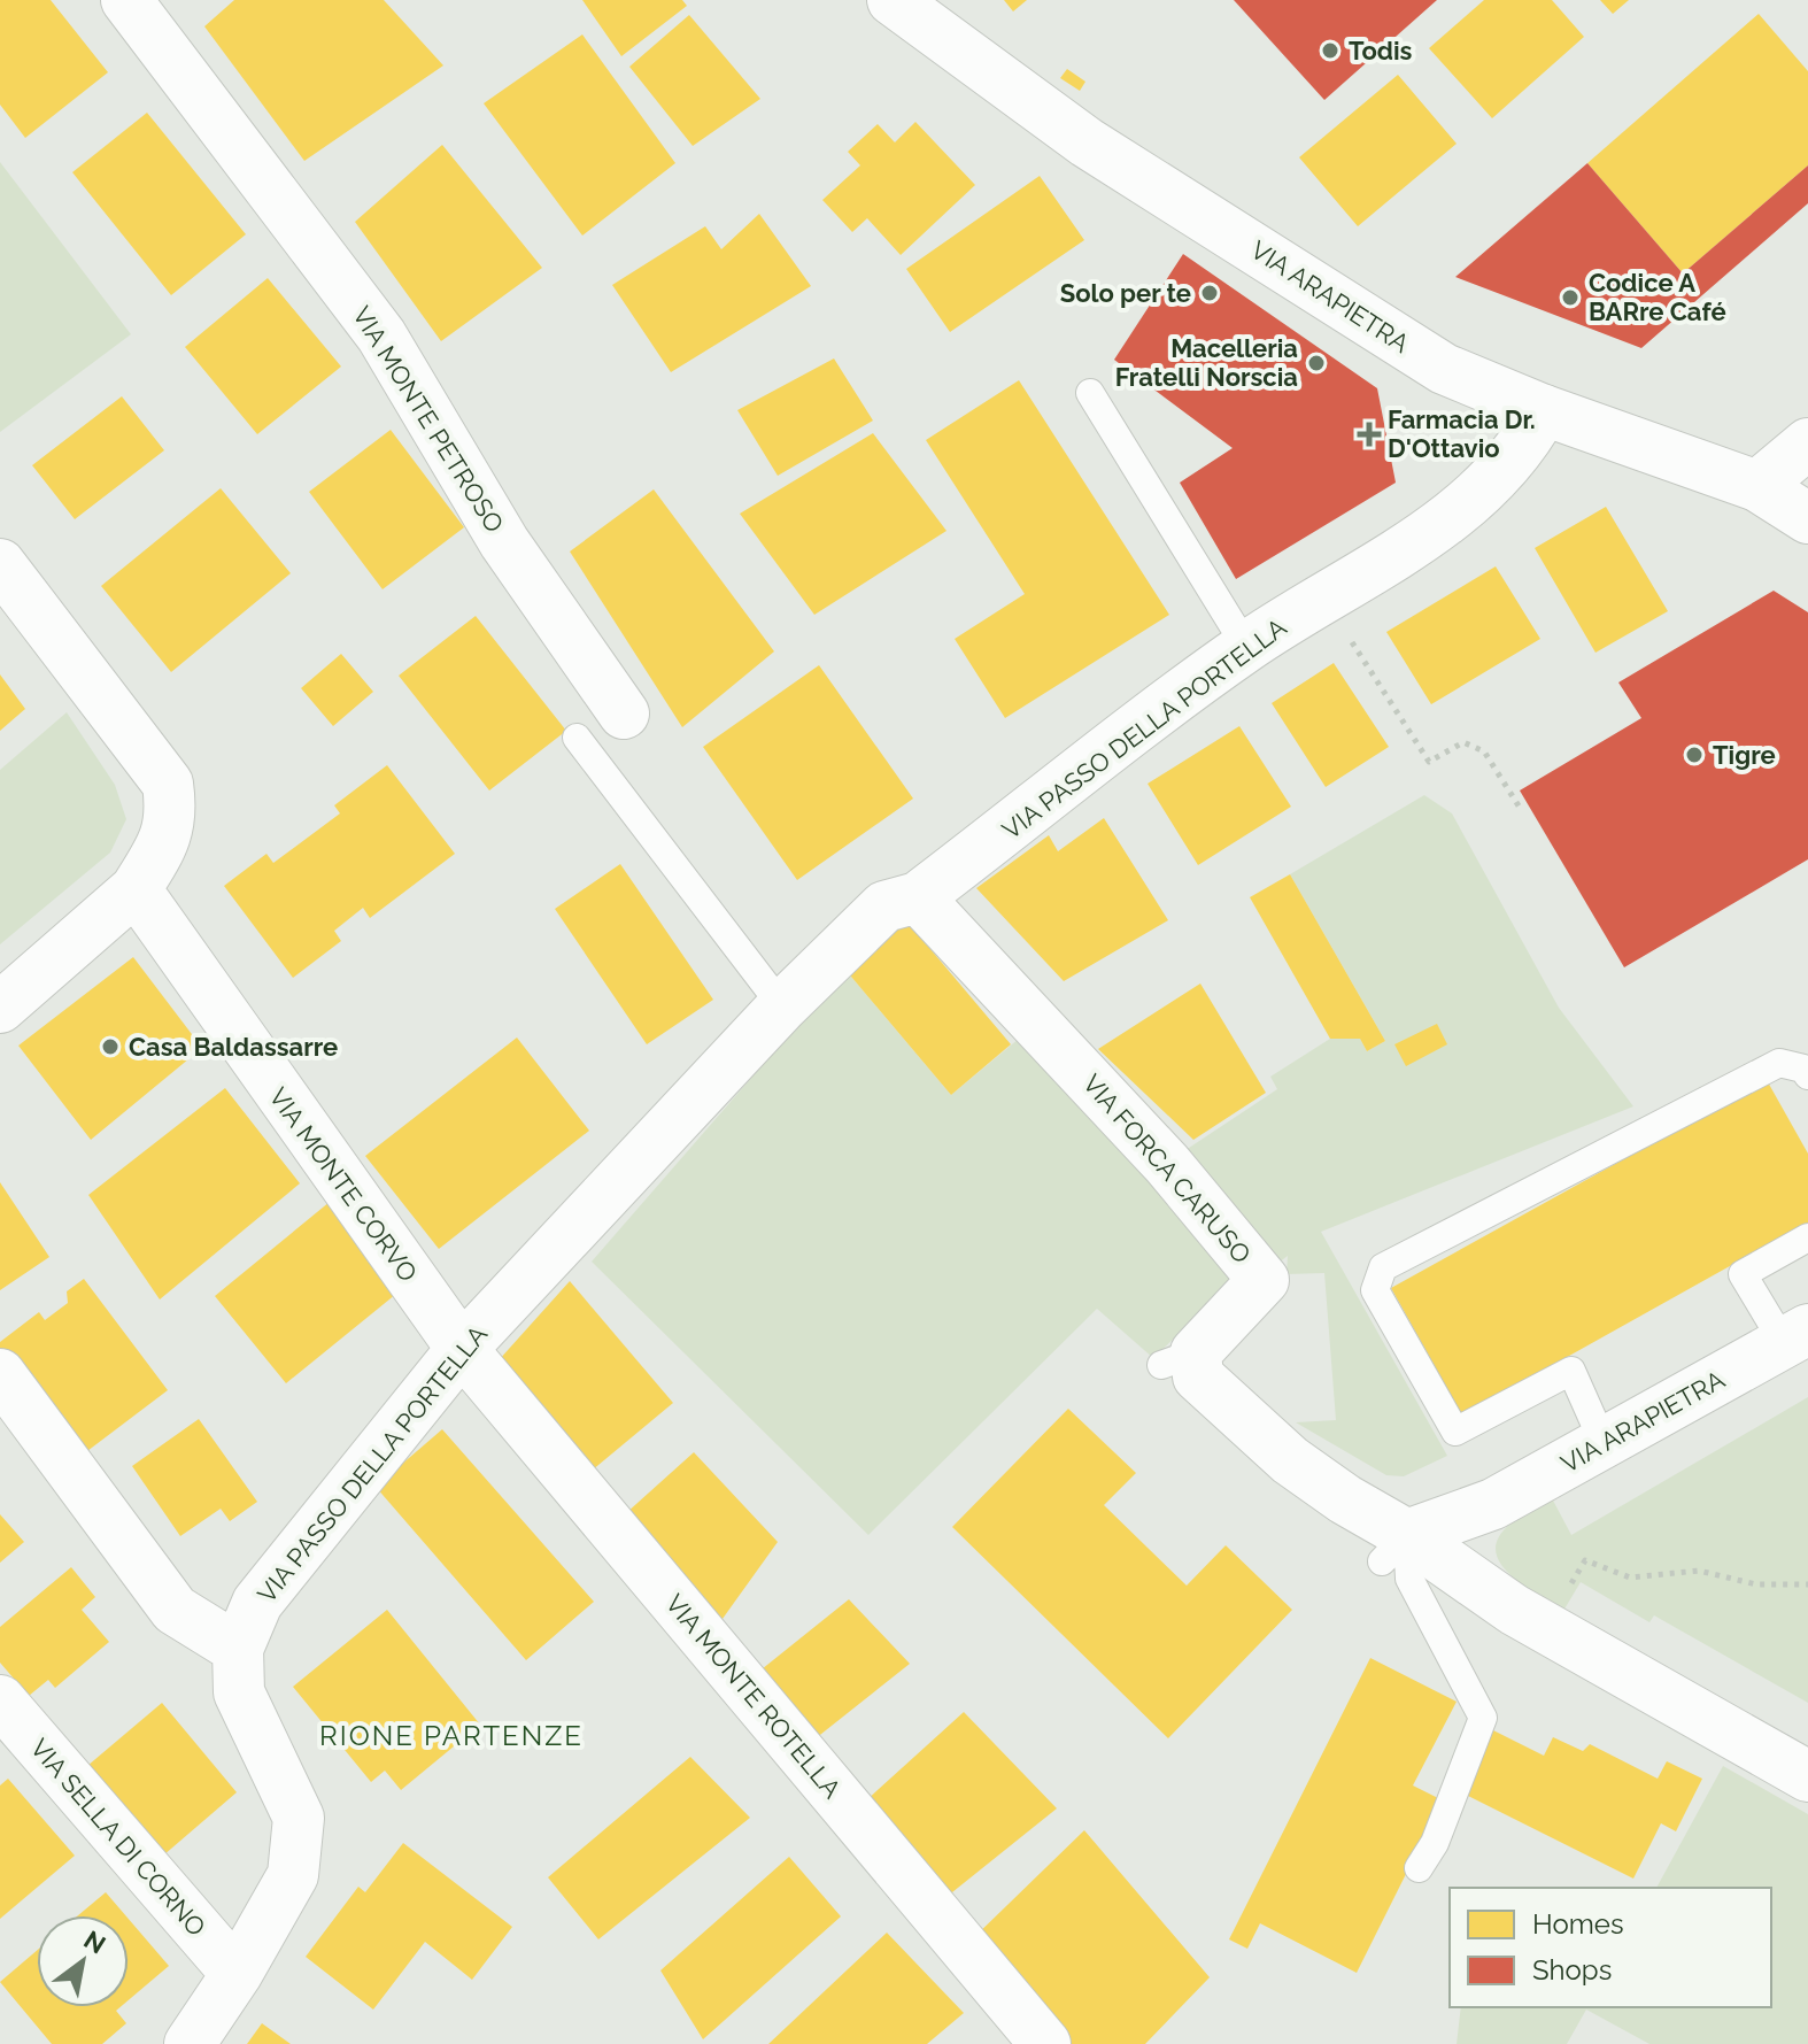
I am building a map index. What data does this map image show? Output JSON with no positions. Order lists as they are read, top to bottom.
{
  "streets": {
    "street": [
      "VIA ARAPIETRA",
      "VIA MONTE PETROSO",
      "VIA PASSO DELLA PORTELLA",
      "VIA FORCA CARUSO",
      "VIA MONTE CORVO",
      "VIA MONTE ROTELLA",
      "VIA SELLA DI CORNO"
    ]
  },
  "crossings": [
    ["VIA ARAPIETRA", "VIA PASSO DELLA PORTELLA"],
    ["VIA ARAPIETRA", "VIA FORCA CARUSO"],
    ["VIA PASSO DELLA PORTELLA", "VIA FORCA CARUSO"],
    ["VIA PASSO DELLA PORTELLA", "VIA MONTE CORVO"],
    ["VIA PASSO DELLA PORTELLA", "VIA MONTE ROTELLA"],
    ["VIA PASSO DELLA PORTELLA", "VIA SELLA DI CORNO"],
    ["VIA MONTE CORVO", "VIA MONTE ROTELLA"]
  ],
  "districts": ["RIONE PARTENZE"],
  "places": {
    "other": [
      "Todis",
      "Solo per te",
      "Codice A BARre Café",
      "Macelleria Fratelli Norscia",
      "Tigre",
      "Casa Baldassarre"
    ],
    "health": ["Farmacia Dr. D'Ottavio"]
  },
  "legend": ["Homes", "Shops"],
  "north": "top right"
}
